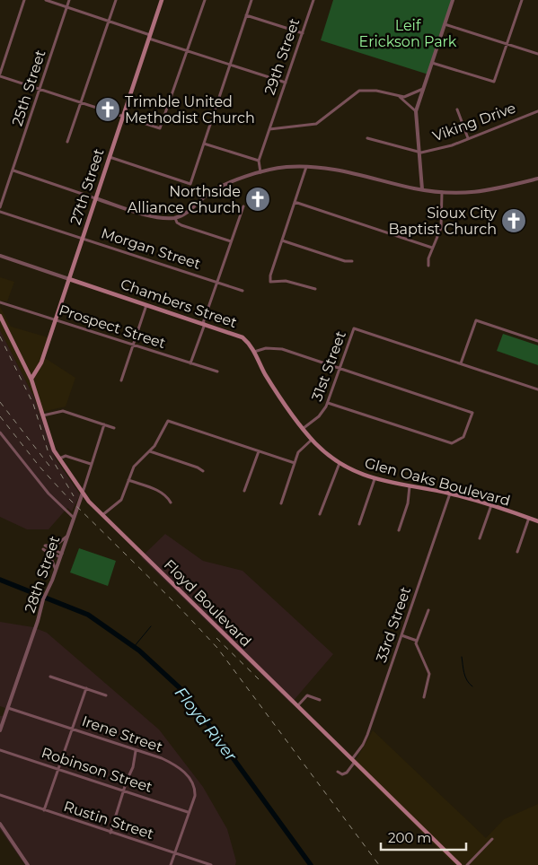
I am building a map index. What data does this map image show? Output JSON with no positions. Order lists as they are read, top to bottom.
{
  "streets": {
    "main road": [
      "27th Street",
      "Chambers Street",
      "Glen Oaks Boulevard",
      "Floyd Boulevard"
    ],
    "street": [
      "29th Street",
      "25th Street",
      "Viking Drive",
      "Morgan Street",
      "Prospect Street",
      "31st Street",
      "28th Street",
      "33rd Street",
      "Irene Street",
      "Robinson Street",
      "Rustin Street"
    ]
  },
  "crossings": [
    ["27th Street", "Morgan Street"],
    ["27th Street", "Chambers Street"],
    ["27th Street", "Prospect Street"],
    ["27th Street", "Floyd Boulevard"],
    ["Chambers Street", "Glen Oaks Boulevard"],
    ["31st Street", "Glen Oaks Boulevard"],
    ["Glen Oaks Boulevard", "33rd Street"],
    ["28th Street", "Floyd Boulevard"],
    ["28th Street", "Irene Street"],
    ["Floyd Boulevard", "33rd Street"],
    ["Irene Street", "Robinson Street"]
  ],
  "water": ["Floyd River"],
  "parks": ["Leif Erickson Park"],
  "places": {
    "church": ["Trimble United Methodist Church", "Northside Alliance Church", "Sioux City Baptist Church"]
  },
  "scale_bar": "200 m"
}
